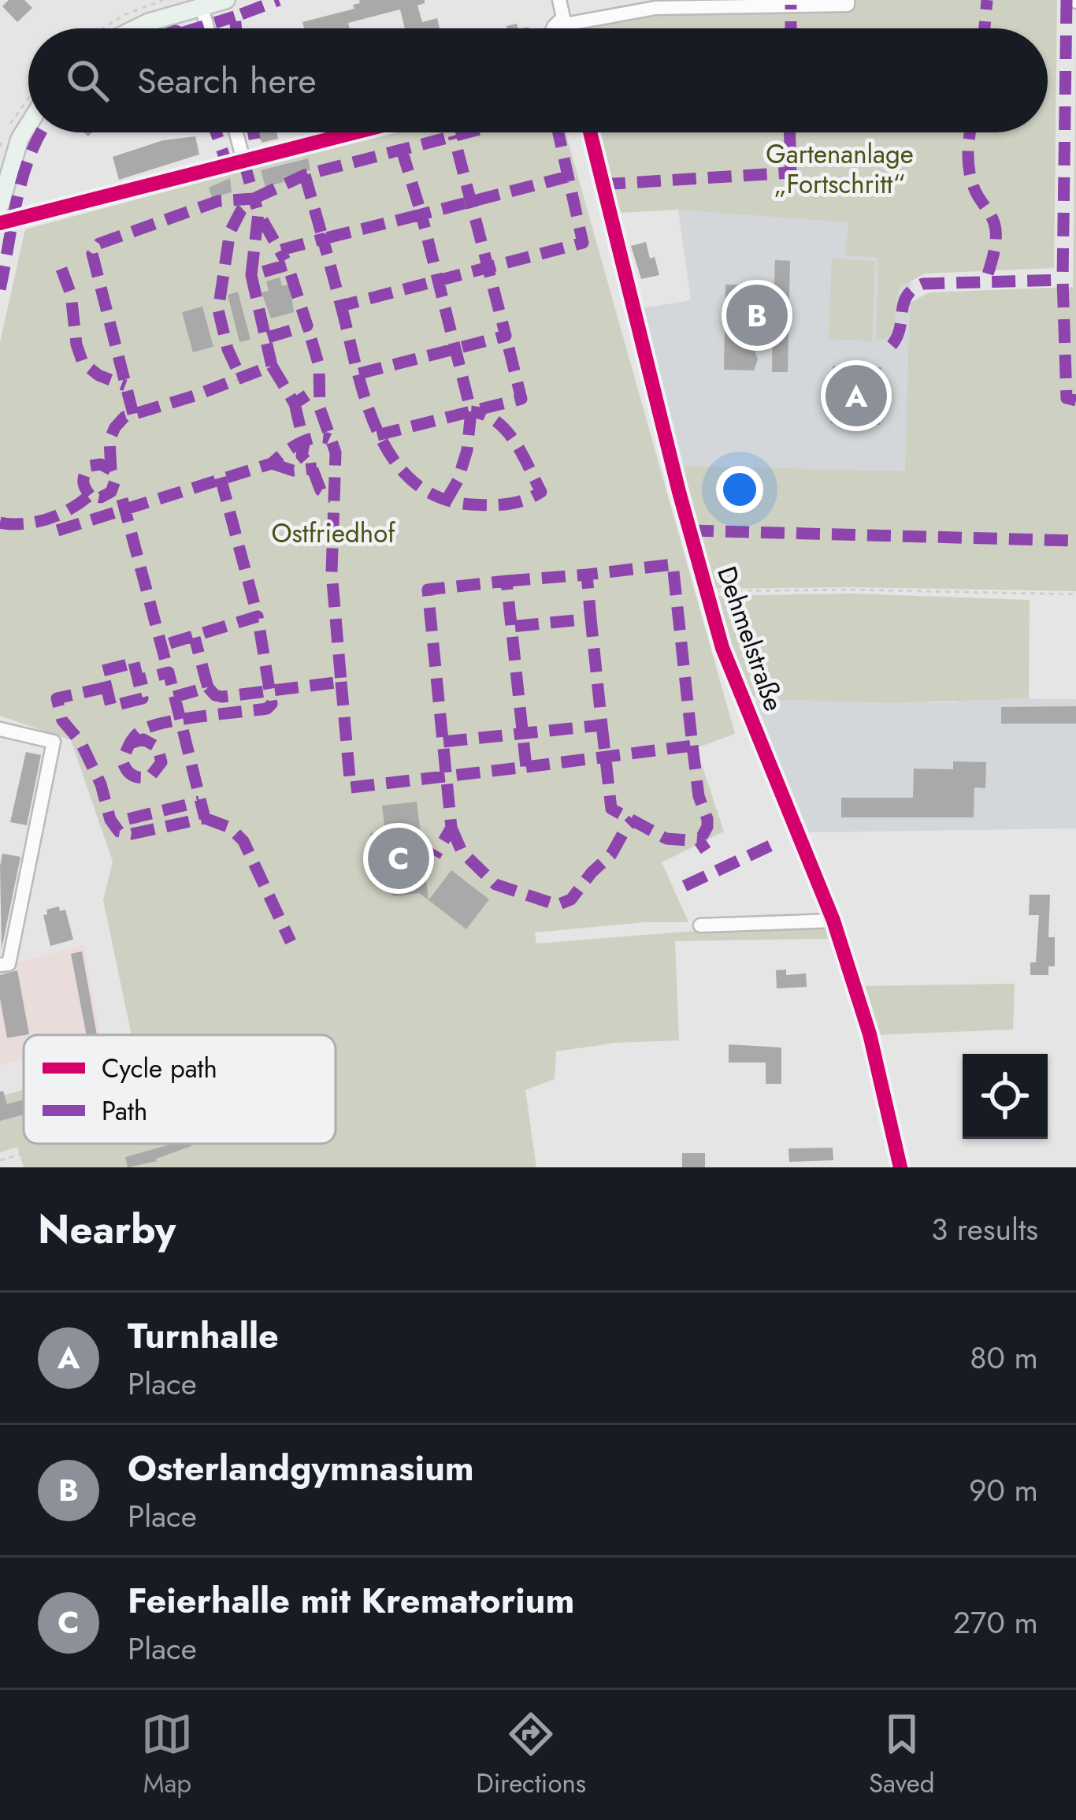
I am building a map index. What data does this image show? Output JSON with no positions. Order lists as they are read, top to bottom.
{
  "streets": {
    "street": ["Dehmelstraße"]
  },
  "parks": ["Gartenanlage „Fortschritt“", "Ostfriedhof"],
  "legend": ["Cycle path", "Path"],
  "page": {
    "search": "Search here",
    "pins": ["B", "A", "C"],
    "heading": ["Nearby", "3 results"],
    "list": [
      {
        "mark": "A",
        "name": "Turnhalle",
        "note": "Place",
        "value": "80 m"
      },
      {
        "mark": "B",
        "name": "Osterlandgymnasium",
        "note": "Place",
        "value": "90 m"
      },
      {
        "mark": "C",
        "name": "Feierhalle mit Krematorium",
        "note": "Place",
        "value": "270 m"
      }
    ],
    "nav": ["Map", "Directions", "Saved"]
  }
}
